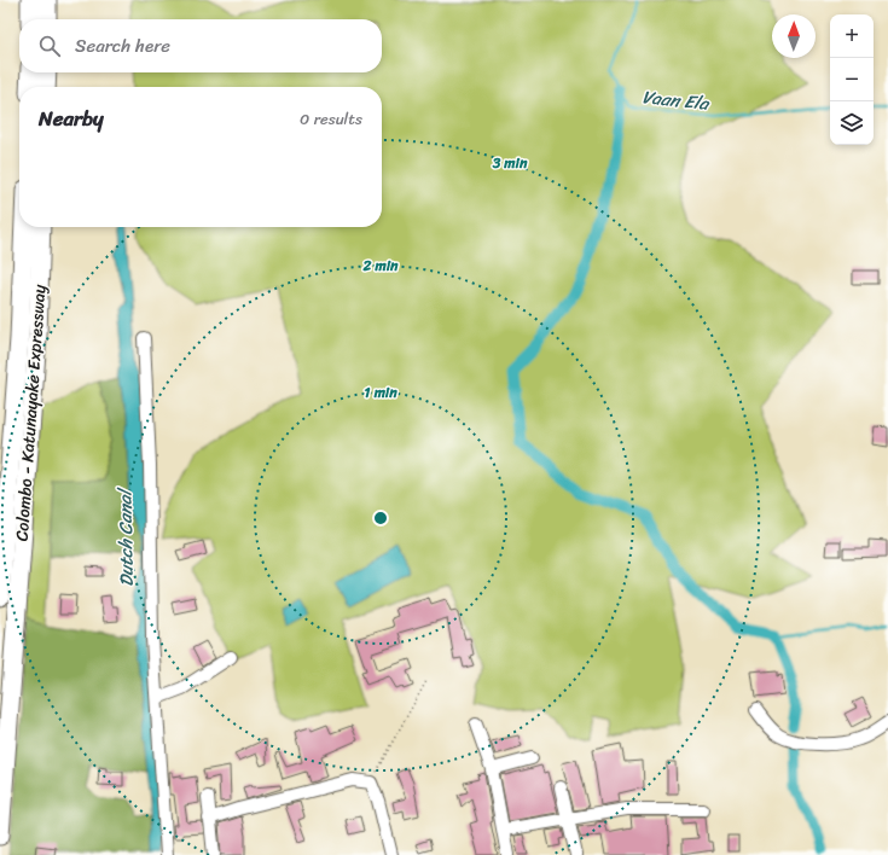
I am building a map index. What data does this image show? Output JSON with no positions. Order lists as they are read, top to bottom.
{
  "streets": {
    "highway": ["Colombo - Katunayake Expressway"]
  },
  "water": ["Vaan Ela", "Dutch Canal"],
  "north": "top",
  "page": {
    "map_buttons": ["+", "−"],
    "search": "Search here",
    "heading": ["Nearby", "0 results"]
  },
  "rings": ["3 min", "2 min", "1 min"]
}
